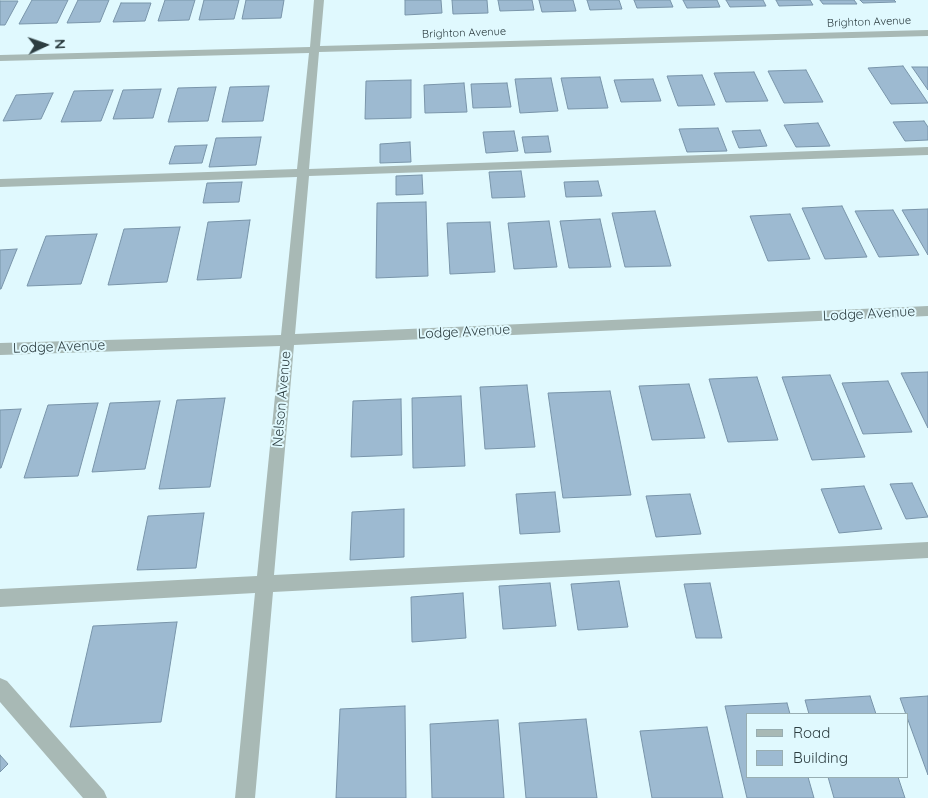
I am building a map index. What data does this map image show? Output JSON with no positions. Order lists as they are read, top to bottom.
{
  "streets": {
    "street": ["Brighton Avenue", "Lodge Avenue", "Nelson Avenue"]
  },
  "crossings": [
    ["Brighton Avenue", "Nelson Avenue"],
    ["Lodge Avenue", "Nelson Avenue"]
  ],
  "legend": ["Road", "Building"],
  "north": "right"
}
